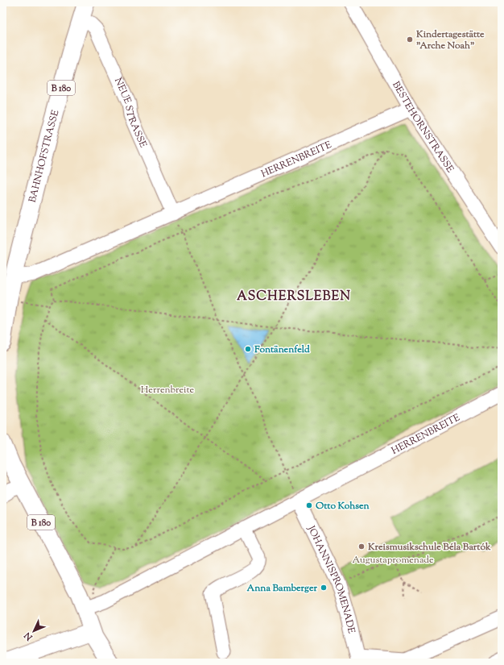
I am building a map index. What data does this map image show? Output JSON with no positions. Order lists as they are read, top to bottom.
{
  "streets": {
    "main road": ["B 180", "BAHNHOFSTRASSE"],
    "street": [
      "NEUE STRASSE",
      "BESTEHORNSTRASSE",
      "HERRENBREITE",
      "JOHANNISPROMENADE"
    ]
  },
  "crossings": [
    ["B 180", "BAHNHOFSTRASSE"],
    ["B 180", "HERRENBREITE"],
    ["NEUE STRASSE", "BAHNHOFSTRASSE"],
    ["NEUE STRASSE", "HERRENBREITE"],
    ["BESTEHORNSTRASSE", "HERRENBREITE"],
    ["BAHNHOFSTRASSE", "HERRENBREITE"],
    ["HERRENBREITE", "JOHANNISPROMENADE"]
  ],
  "districts": ["ASCHERSLEBEN"],
  "parks": ["Herrenbreite", "Augustapromenade"],
  "places": [
    "Kindertagestätte \"Arche Noah\"",
    "Fontänenfeld",
    "Otto Kohsen",
    "Kreismusikschule Béla Bartók",
    "Anna Bamberger"
  ],
  "north": "bottom left"
}
